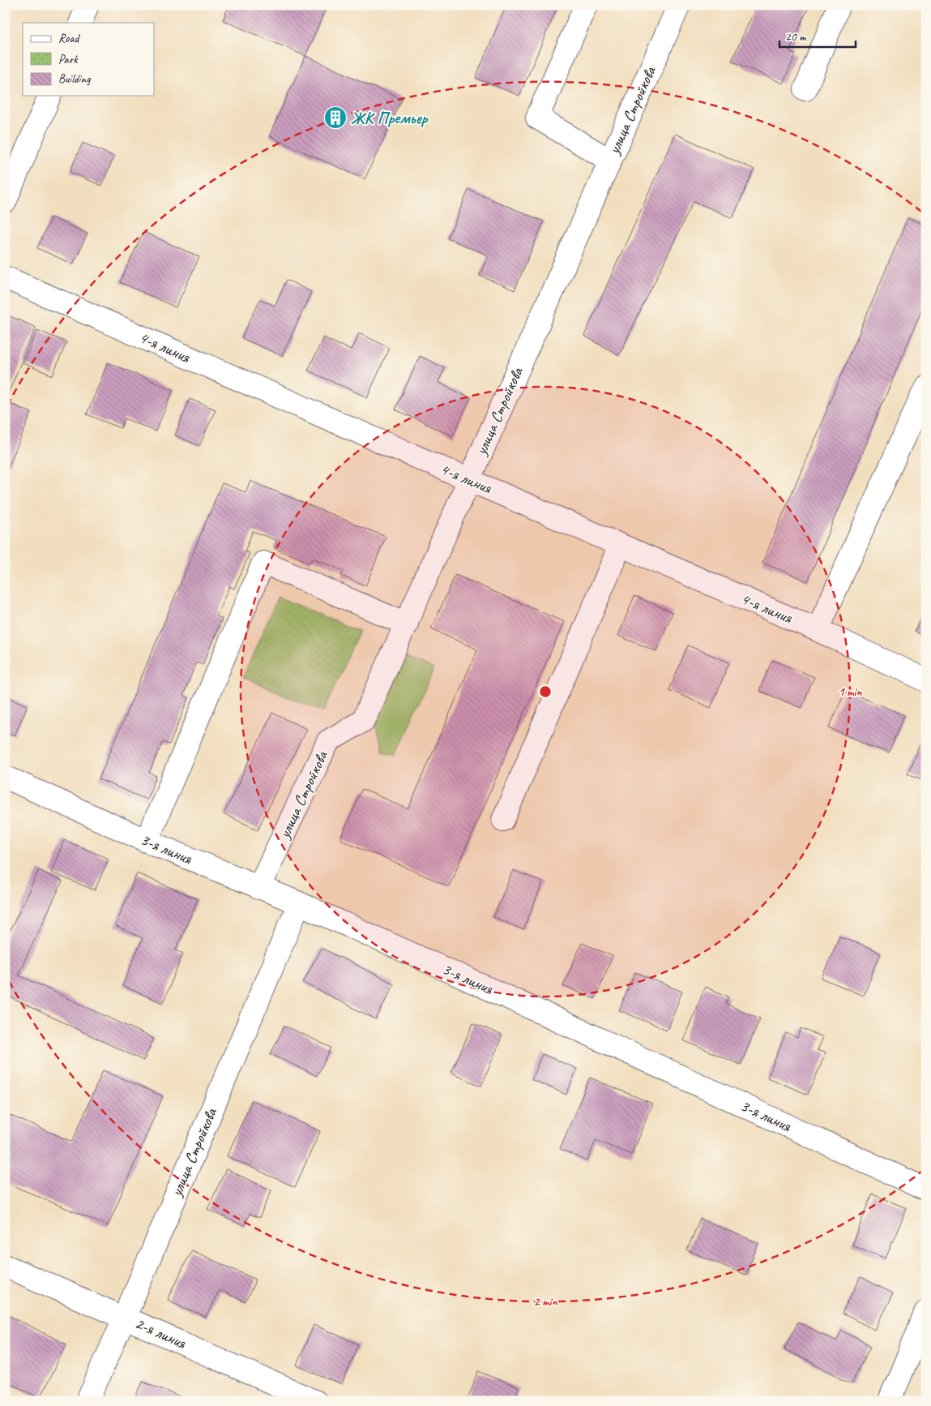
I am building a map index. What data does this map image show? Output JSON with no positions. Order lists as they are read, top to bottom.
{
  "streets": {
    "street": [
      "улица Стройкова",
      "4-я линия",
      "3-я линия",
      "2-я линия"
    ]
  },
  "crossings": [
    ["улица Стройкова", "4-я линия"],
    ["улица Стройкова", "3-я линия"],
    ["улица Стройкова", "2-я линия"]
  ],
  "places": {
    "building": ["ЖК Премьер"]
  },
  "legend": ["Road", "Park", "Building"],
  "scale_bar": "20 m",
  "rings": ["1 min", "2 min"]
}
